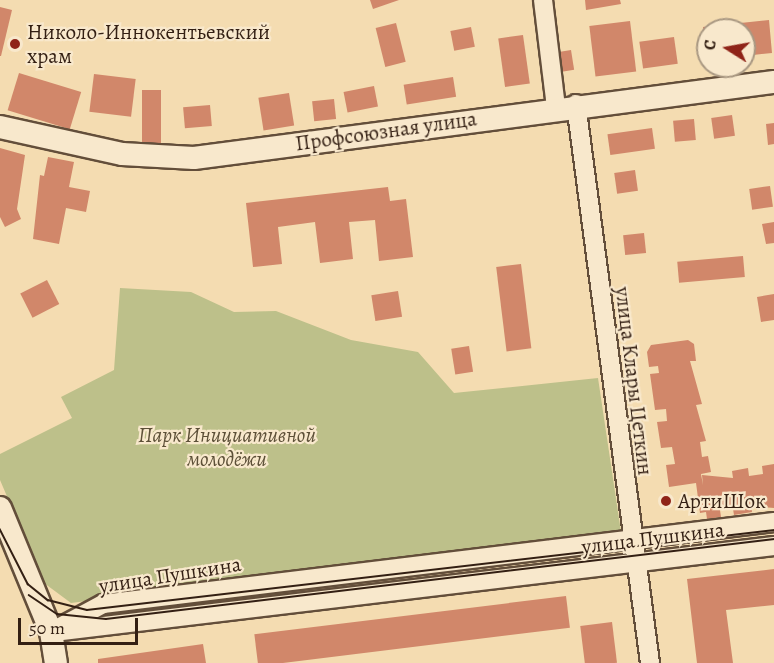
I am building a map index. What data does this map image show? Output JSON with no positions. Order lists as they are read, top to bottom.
{
  "streets": {
    "street": ["Профсоюзная улица", "улица Клары Цеткин", "улица Пушкина"]
  },
  "crossings": [
    ["Профсоюзная улица", "улица Клары Цеткин"],
    ["улица Клары Цеткин", "улица Пушкина"]
  ],
  "parks": ["Парк Инициативной молодёжи"],
  "places": ["Николо-Иннокентьевский храм", "АртиШок"],
  "scale_bar": "50 m",
  "north": "left"
}
